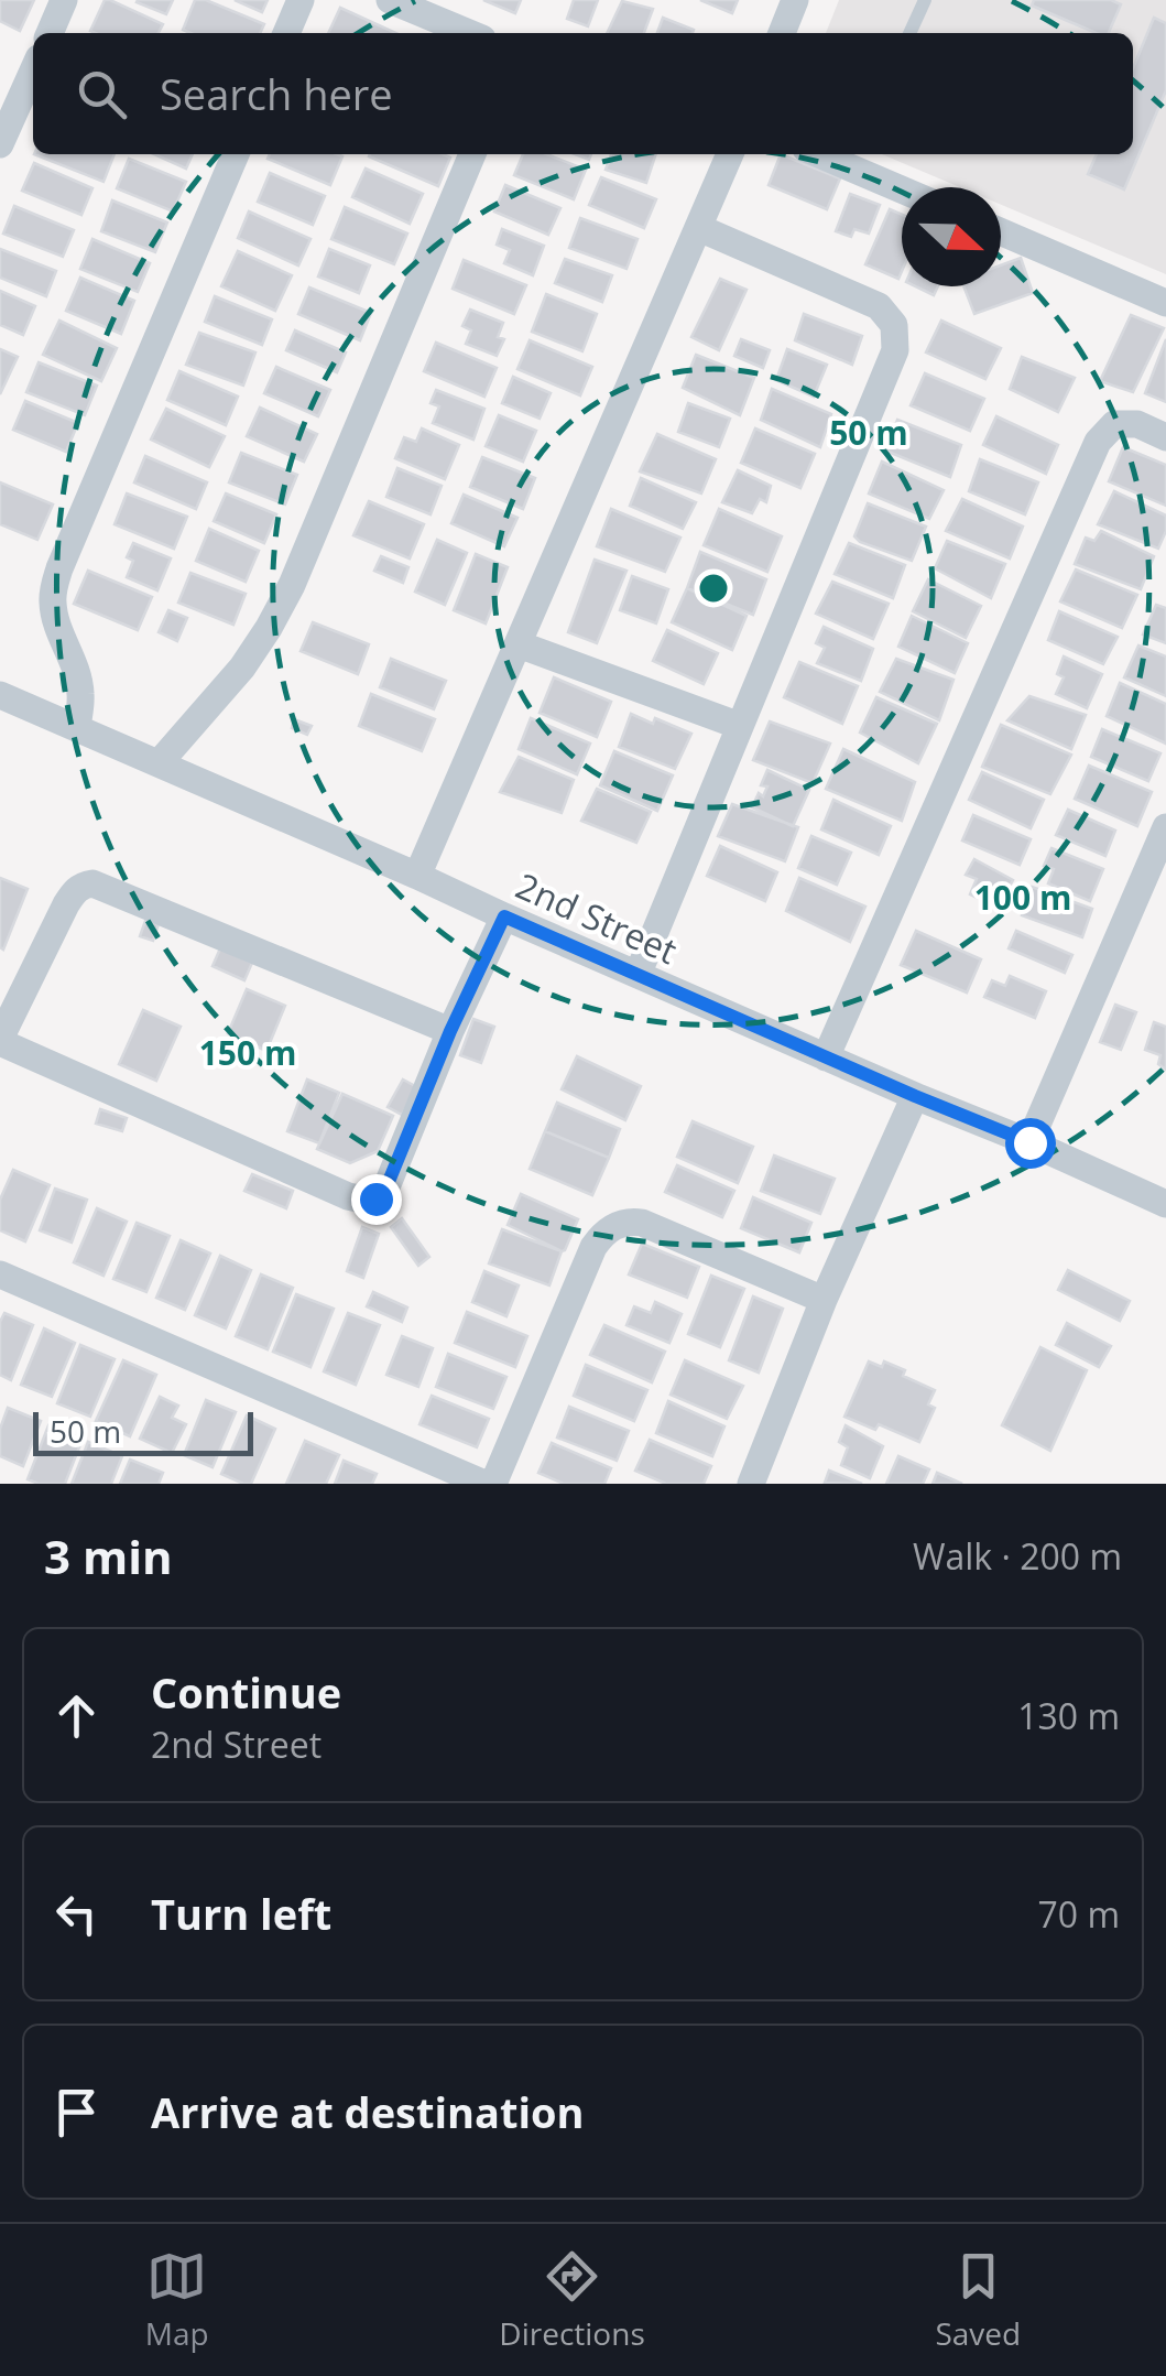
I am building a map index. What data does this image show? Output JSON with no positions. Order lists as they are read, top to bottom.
{
  "streets": {
    "street": ["2nd Street"]
  },
  "scale_bar": "50 m",
  "north": "right",
  "page": {
    "search": "Search here",
    "scale": "50 m",
    "heading": ["3 min", "Walk · 200 m"],
    "list": [
      ["Continue", "2nd Street", "130 m"],
      ["Turn left", "70 m"],
      "Arrive at destination"
    ],
    "nav": ["Map", "Directions", "Saved"]
  },
  "rings": ["50 m", "100 m", "150 m"]
}
